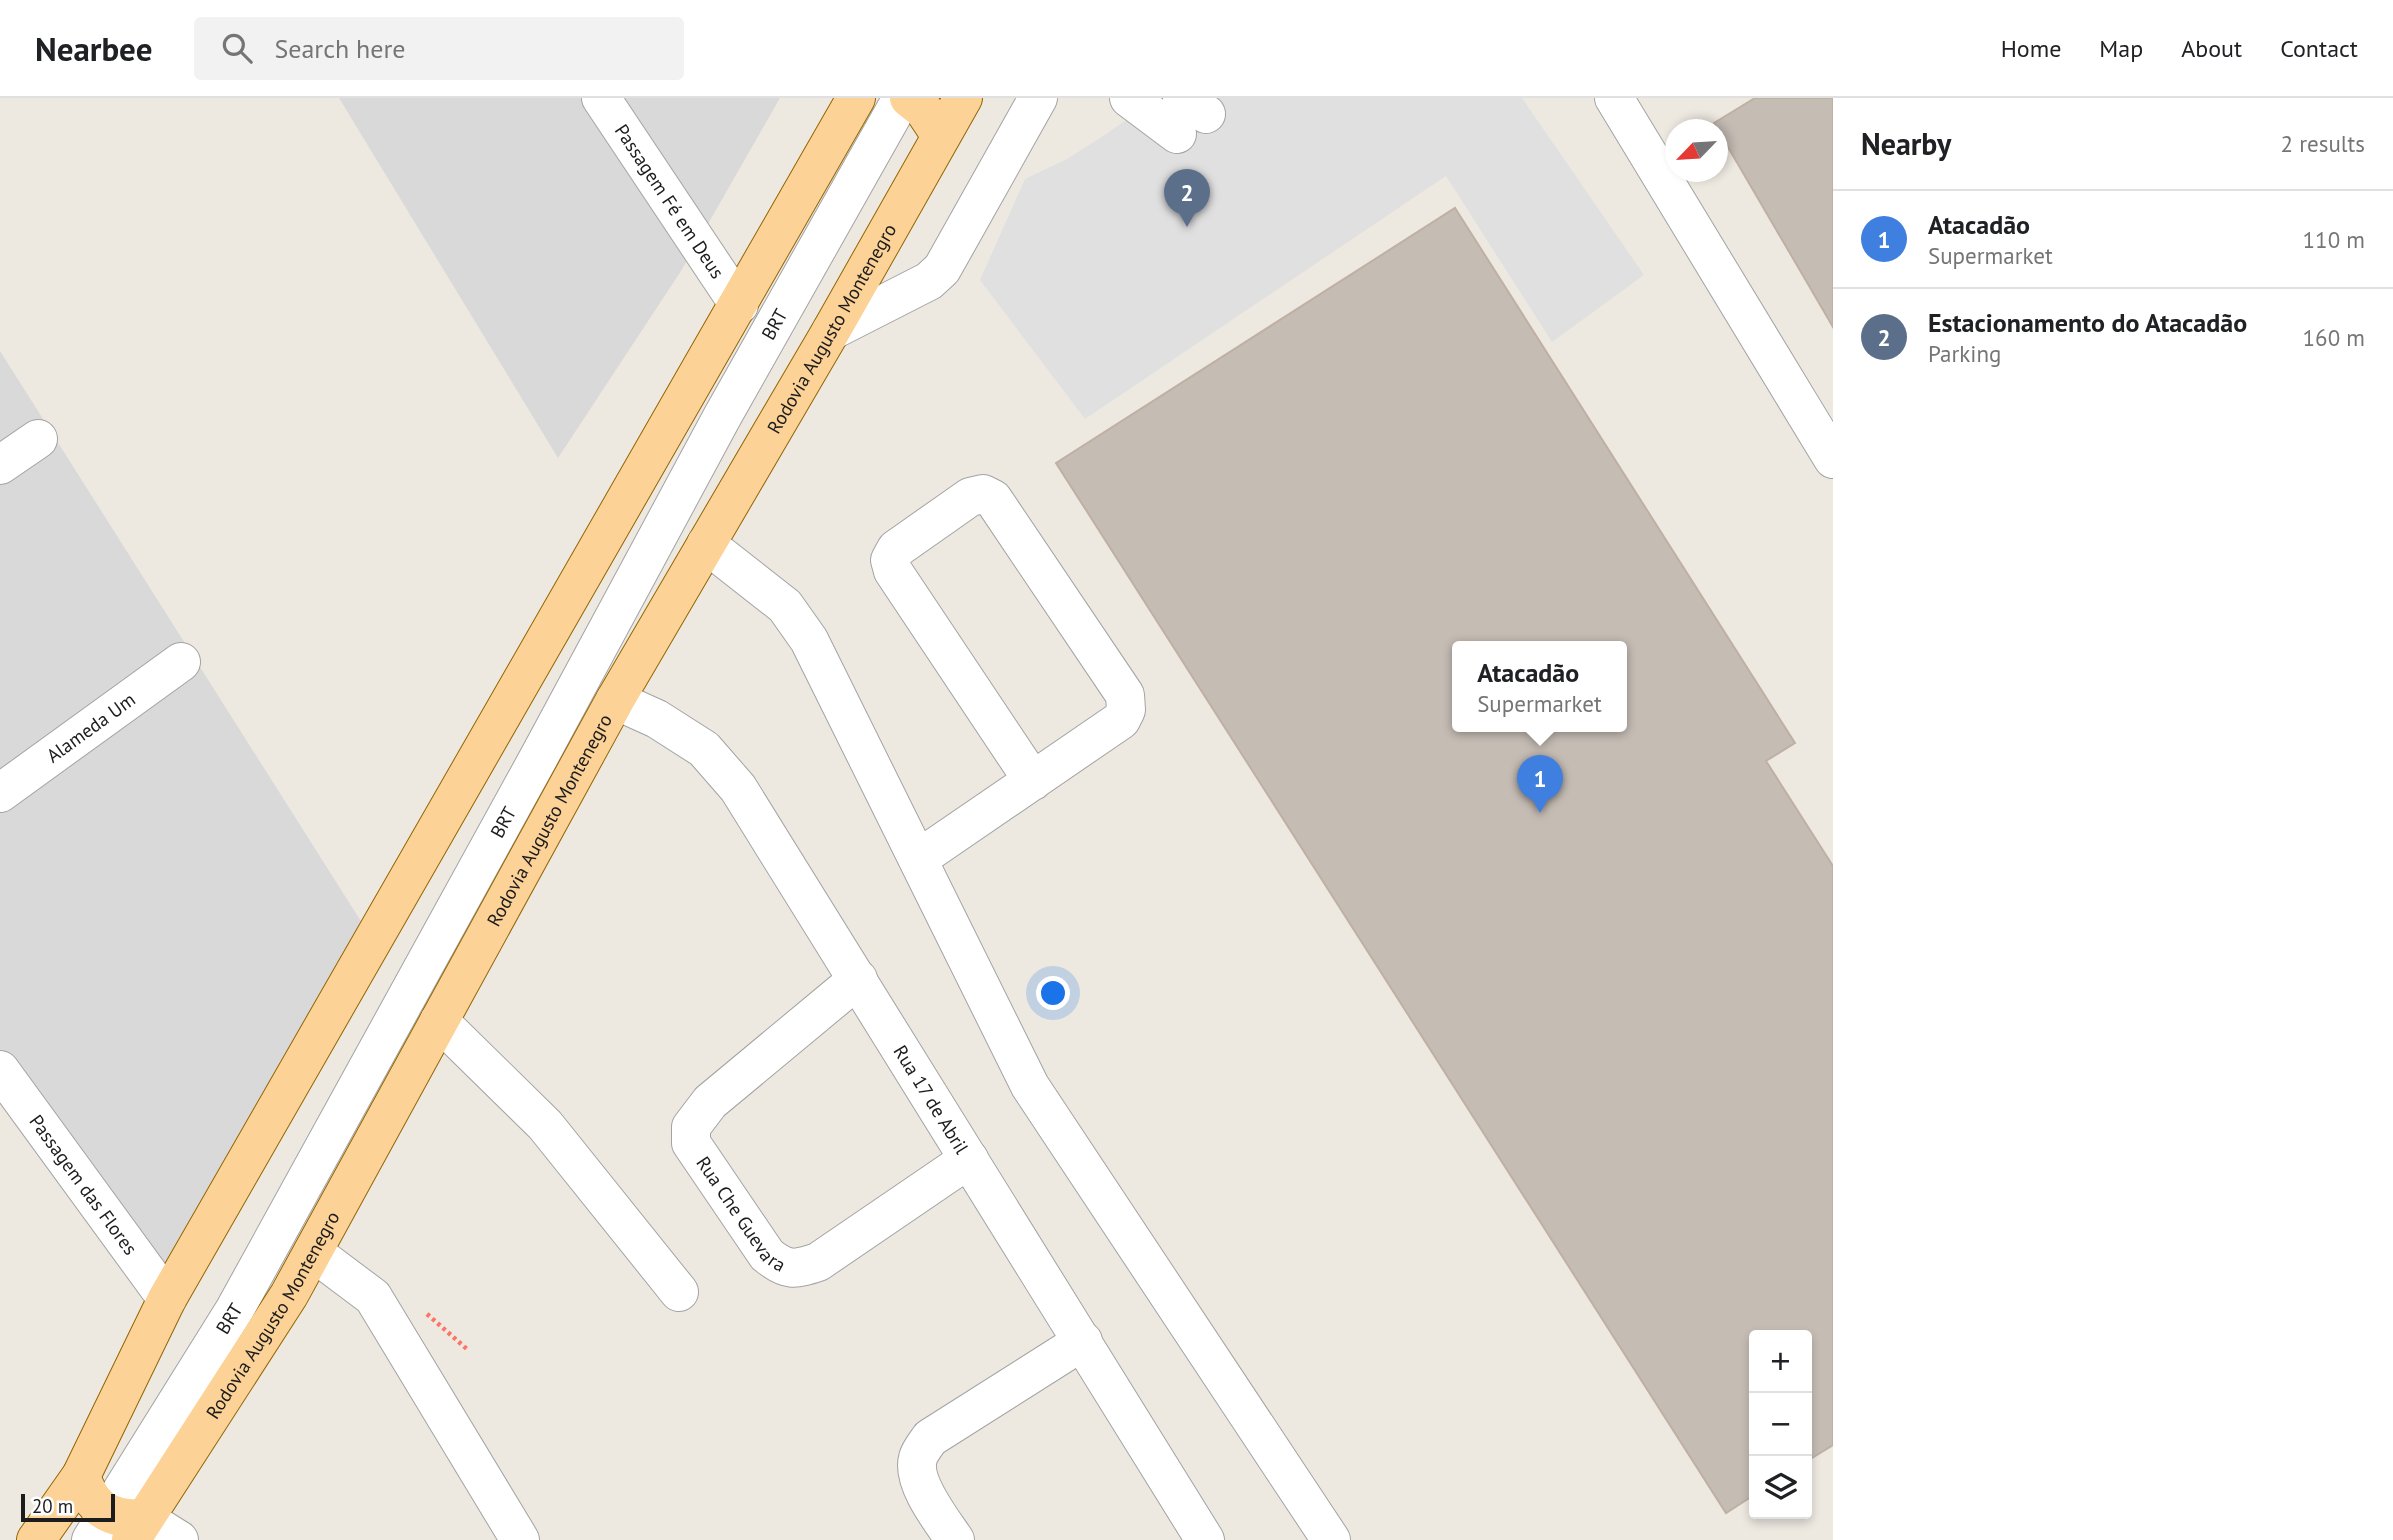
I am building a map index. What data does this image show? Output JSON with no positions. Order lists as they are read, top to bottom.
{
  "streets": {
    "main road": ["Rodovia Augusto Montenegro"],
    "street": [
      "Passagem Fé em Deus",
      "BRT",
      "Alameda Um",
      "Rua 17 de Abril",
      "Passagem das Flores",
      "Rua Che Guevara"
    ]
  },
  "crossings": [
    ["BRT", "Rodovia Augusto Montenegro"],
    ["Rodovia Augusto Montenegro", "Rua 17 de Abril"],
    ["Rua 17 de Abril", "Rua Che Guevara"]
  ],
  "scale_bar": "20 m",
  "north": "bottom left",
  "page": {
    "header": "Nearbee",
    "search": "Search here",
    "nav": [
      "Home",
      "Map",
      "About",
      "Contact"
    ],
    "heading": ["Nearby", "2 results"],
    "pins": ["2", "1"],
    "list": [
      {
        "mark": "1",
        "name": "Atacadão",
        "note": "Supermarket",
        "value": "110 m"
      },
      {
        "mark": "2",
        "name": "Estacionamento do Atacadão",
        "note": "Parking",
        "value": "160 m"
      }
    ],
    "popup": ["Atacadão", "Supermarket"],
    "map_buttons": ["+", "−"],
    "scale": "20 m"
  }
}
